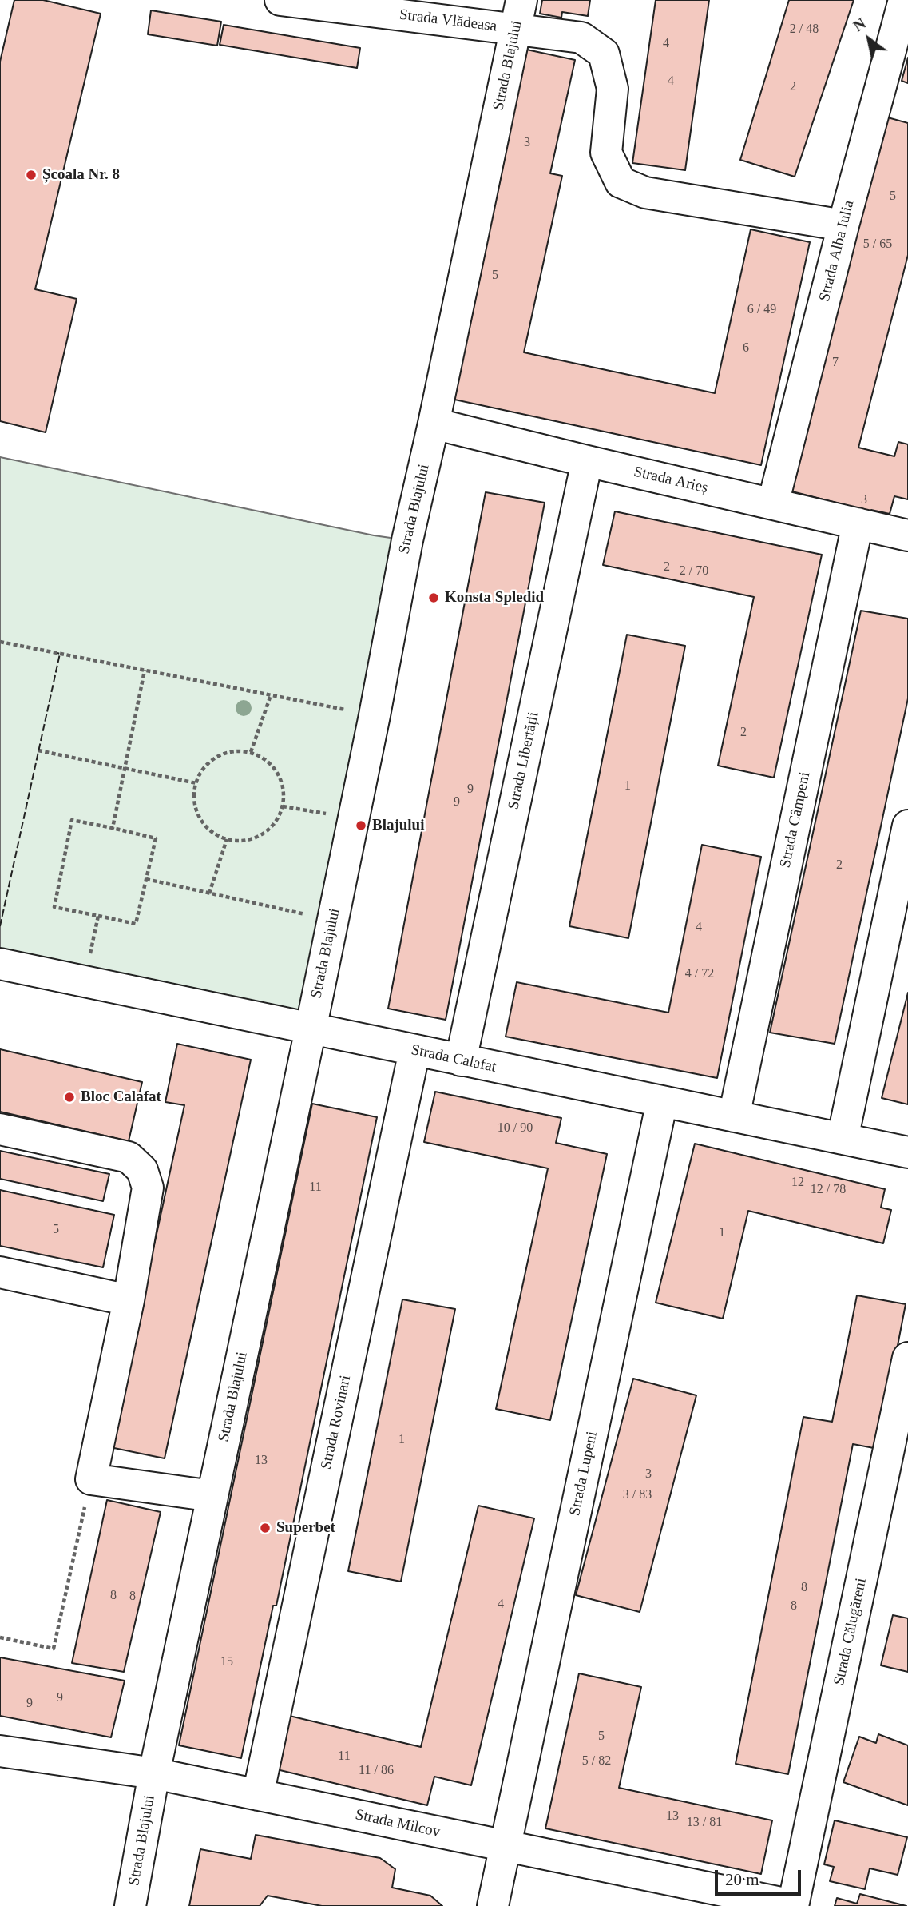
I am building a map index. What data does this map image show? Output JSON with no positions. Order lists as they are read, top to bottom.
{
  "streets": {
    "street": [
      "Strada Vlădeasa",
      "Strada Blajului",
      "Strada Alba Iulia",
      "Strada Arieș",
      "Strada Libertății",
      "Strada Câmpeni",
      "Strada Calafat",
      "Strada Rovinari",
      "Strada Lupeni",
      "Strada Călugăreni",
      "Strada Milcov"
    ]
  },
  "crossings": [
    ["Strada Vlădeasa", "Strada Blajului"],
    ["Strada Vlădeasa", "Strada Alba Iulia"],
    ["Strada Blajului", "Strada Arieș"],
    ["Strada Blajului", "Strada Calafat"],
    ["Strada Blajului", "Strada Milcov"],
    ["Strada Alba Iulia", "Strada Arieș"],
    ["Strada Arieș", "Strada Libertății"],
    ["Strada Arieș", "Strada Câmpeni"],
    ["Strada Libertății", "Strada Calafat"],
    ["Strada Câmpeni", "Strada Calafat"],
    ["Strada Calafat", "Strada Rovinari"],
    ["Strada Calafat", "Strada Lupeni"],
    ["Strada Rovinari", "Strada Milcov"],
    ["Strada Lupeni", "Strada Milcov"],
    ["Strada Călugăreni", "Strada Milcov"]
  ],
  "places": [
    "Școala Nr. 8",
    "Konsta Spledid",
    "Blajului",
    "Bloc Calafat",
    "Superbet"
  ],
  "house_numbers": [
    "2 / 48",
    "4",
    "4",
    "2",
    "3",
    "5",
    "5 / 65",
    "5",
    "6 / 49",
    "6",
    "7",
    "3",
    "2",
    "2 / 70",
    "2",
    "1",
    "9",
    "9",
    "2",
    "4",
    "4 / 72",
    "10 / 90",
    "12",
    "11",
    "12 / 78",
    "5",
    "1",
    "1",
    "13",
    "3",
    "3 / 83",
    "8",
    "8",
    "8",
    "4",
    "8",
    "15",
    "9",
    "9",
    "5",
    "11",
    "5 / 82",
    "11 / 86",
    "13",
    "13 / 81"
  ],
  "scale_bar": "20 m",
  "north": "top left"
}
